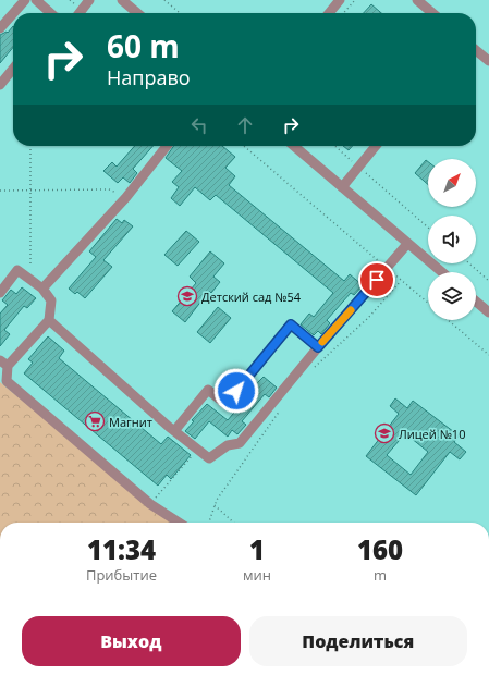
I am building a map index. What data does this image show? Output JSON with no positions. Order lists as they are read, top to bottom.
{
  "places": {
    "school or university": ["Детский сад №54", "Лицей №10"],
    "supermarket": ["Магнит"]
  },
  "north": "top right",
  "page": {
    "turn": ["60 m", "Направо"],
    "eta": [
      "11:34",
      "Прибытие",
      "1",
      "мин",
      "160",
      "m"
    ],
    "buttons": ["Выход", "Поделиться"]
  }
}
